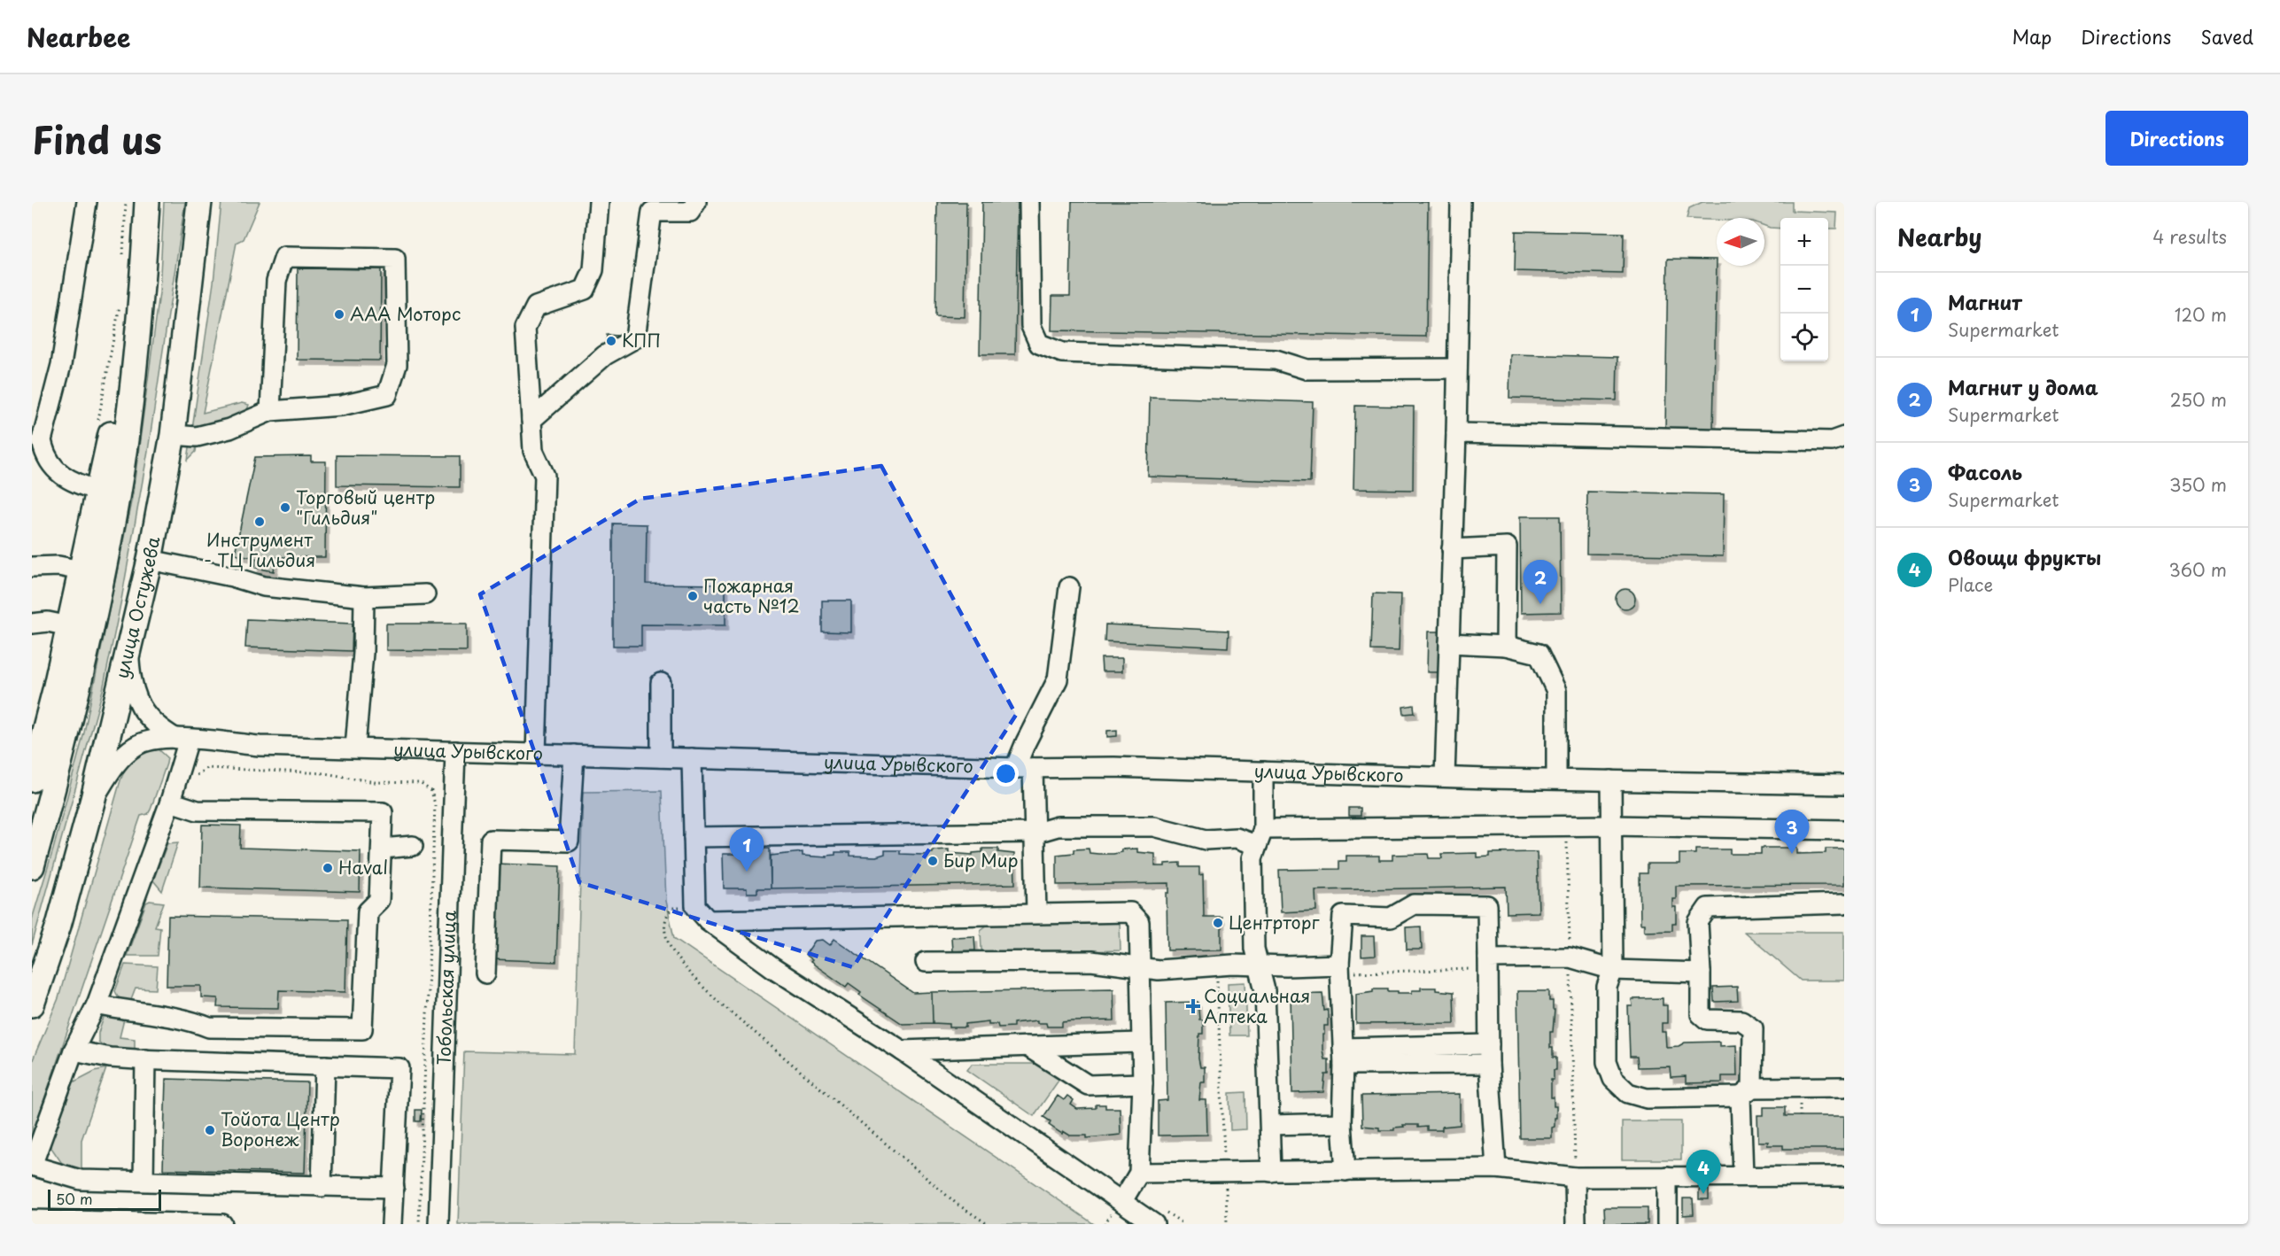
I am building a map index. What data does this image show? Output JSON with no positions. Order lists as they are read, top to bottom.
{
  "streets": {
    "main road": ["улица Остужева"],
    "street": ["улица Урывского", "Тобольская улица"]
  },
  "crossings": [
    ["улица Остужева", "улица Урывского"],
    ["улица Урывского", "Тобольская улица"]
  ],
  "places": {
    "other": [
      "ААА Моторс",
      "КПП",
      "Торговый центр \"Гильдия\"",
      "Инструмент - ТЦ Гильдия",
      "Пожарная часть №12",
      "Бир Мир",
      "Haval",
      "Центрторг",
      "Тойота Центр Воронеж"
    ],
    "health": ["Социальная Аптека"]
  },
  "scale_bar": "50 m",
  "north": "left",
  "page": {
    "header": "Nearbee",
    "nav": ["Map", "Directions", "Saved"],
    "title": "Find us",
    "buttons": "Directions",
    "heading": ["Nearby", "4 results"],
    "map_buttons": ["+", "−"],
    "list": [
      {
        "mark": "1",
        "name": "Магнит",
        "note": "Supermarket",
        "value": "120 m"
      },
      {
        "mark": "2",
        "name": "Магнит у дома",
        "note": "Supermarket",
        "value": "250 m"
      },
      {
        "mark": "3",
        "name": "Фасоль",
        "note": "Supermarket",
        "value": "350 m"
      },
      {
        "mark": "4",
        "name": "Овощи фрукты",
        "note": "Place",
        "value": "360 m"
      }
    ],
    "pins": [
      "2",
      "3",
      "1",
      "4"
    ],
    "scale": "50 m"
  }
}
